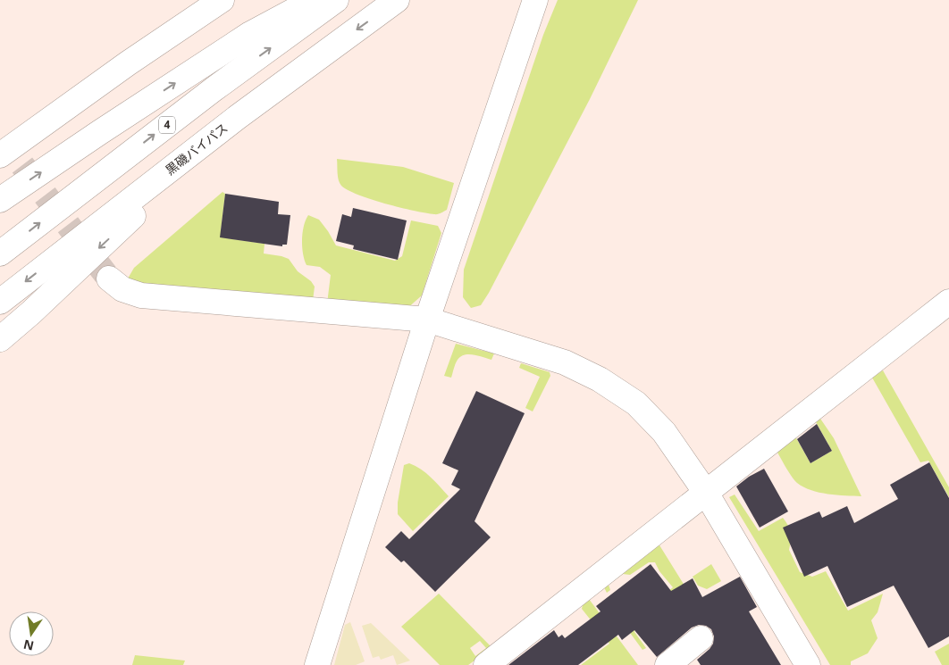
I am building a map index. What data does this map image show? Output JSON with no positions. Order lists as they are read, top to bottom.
{
  "streets": {
    "main road": ["4", "黒磯バイパス"]
  },
  "north": "bottom"
}
